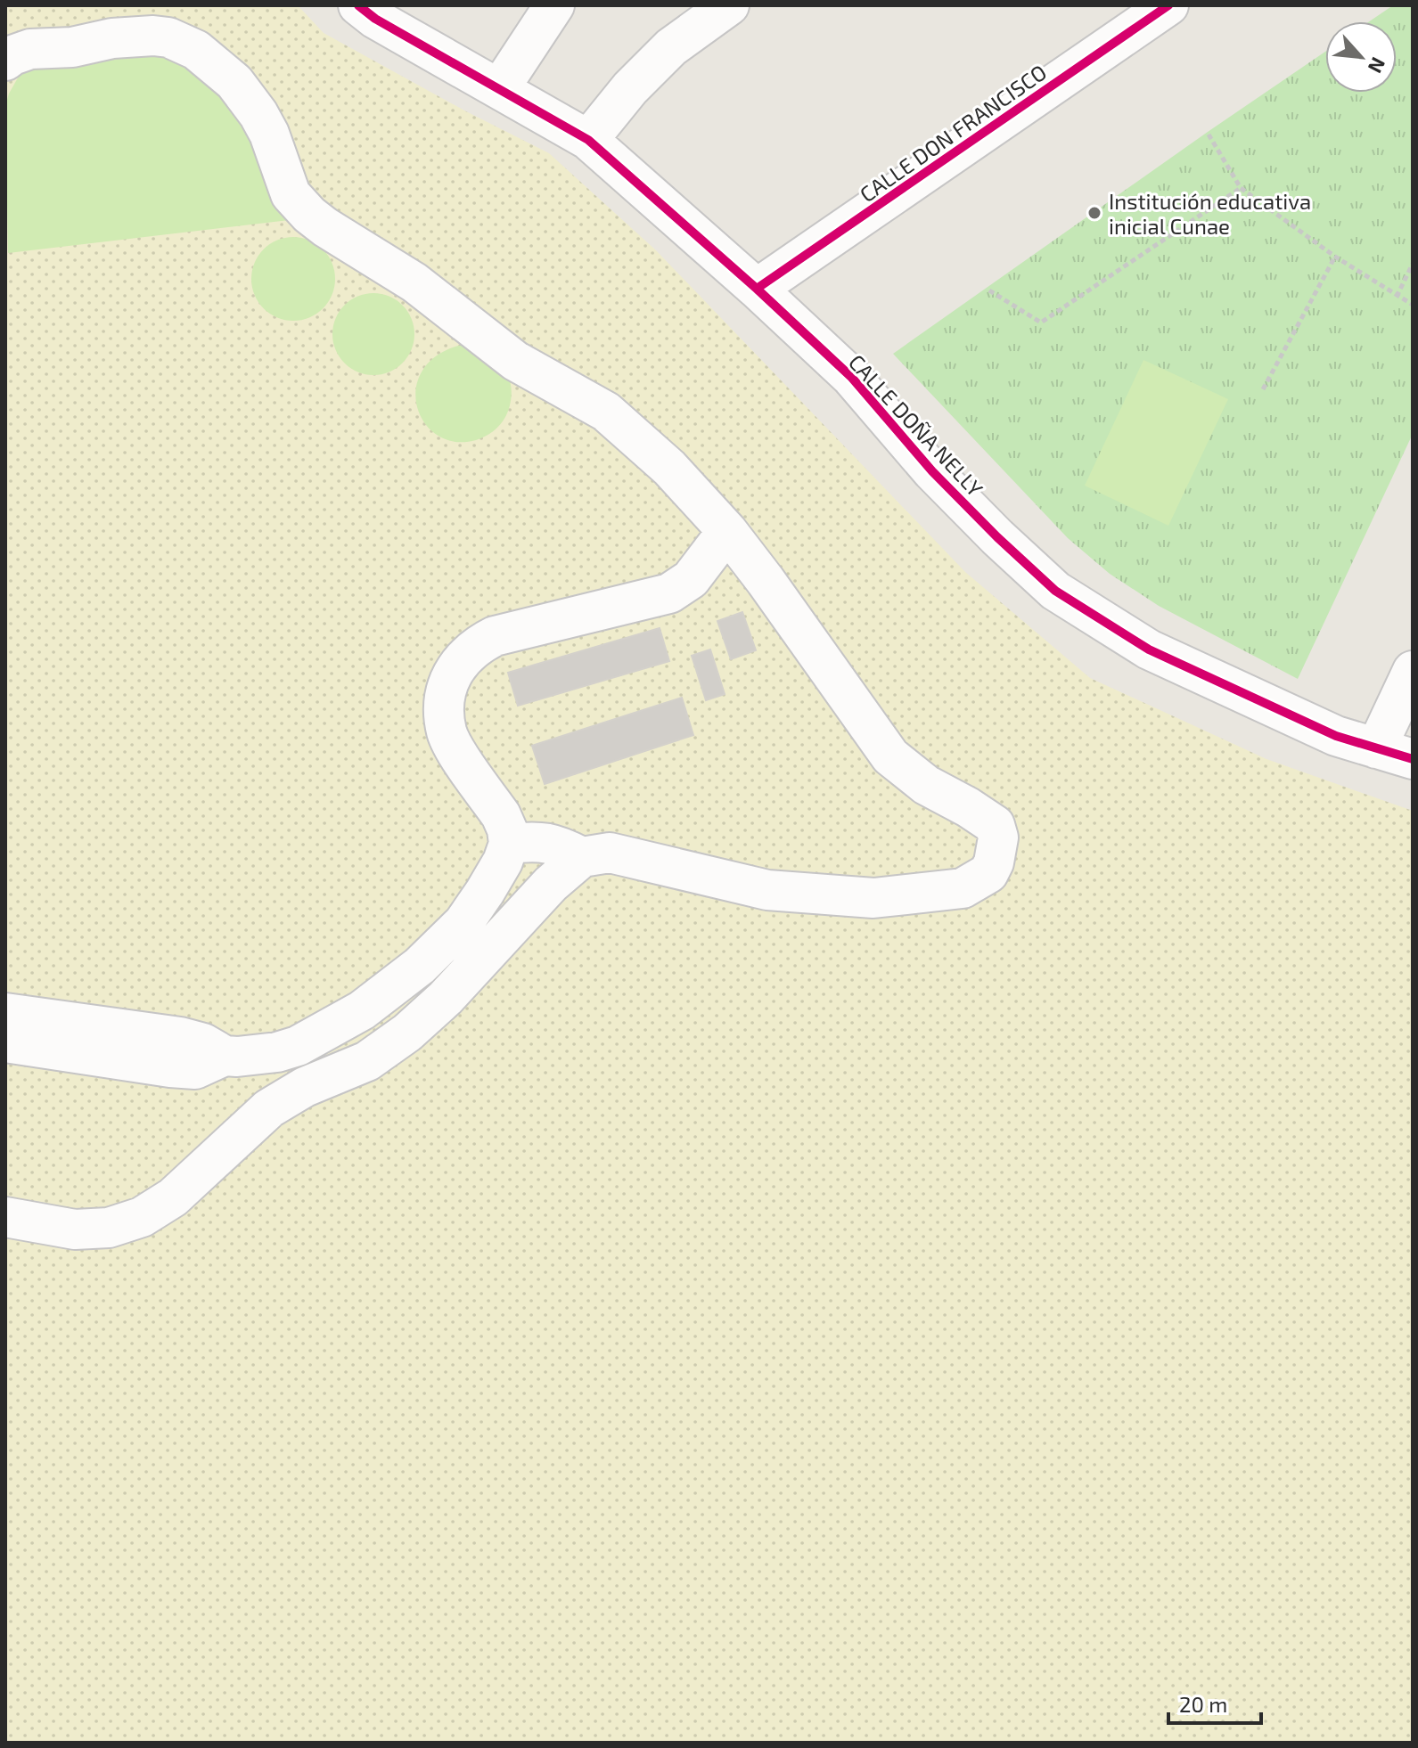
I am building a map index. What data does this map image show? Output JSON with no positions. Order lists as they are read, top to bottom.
{
  "streets": {
    "street": ["CALLE DON FRANCISCO", "CALLE DOÑA NELLY"]
  },
  "crossings": [
    ["CALLE DON FRANCISCO", "CALLE DOÑA NELLY"]
  ],
  "places": ["Institución educativa inicial Cunae"],
  "scale_bar": "20 m",
  "north": "bottom right"
}
